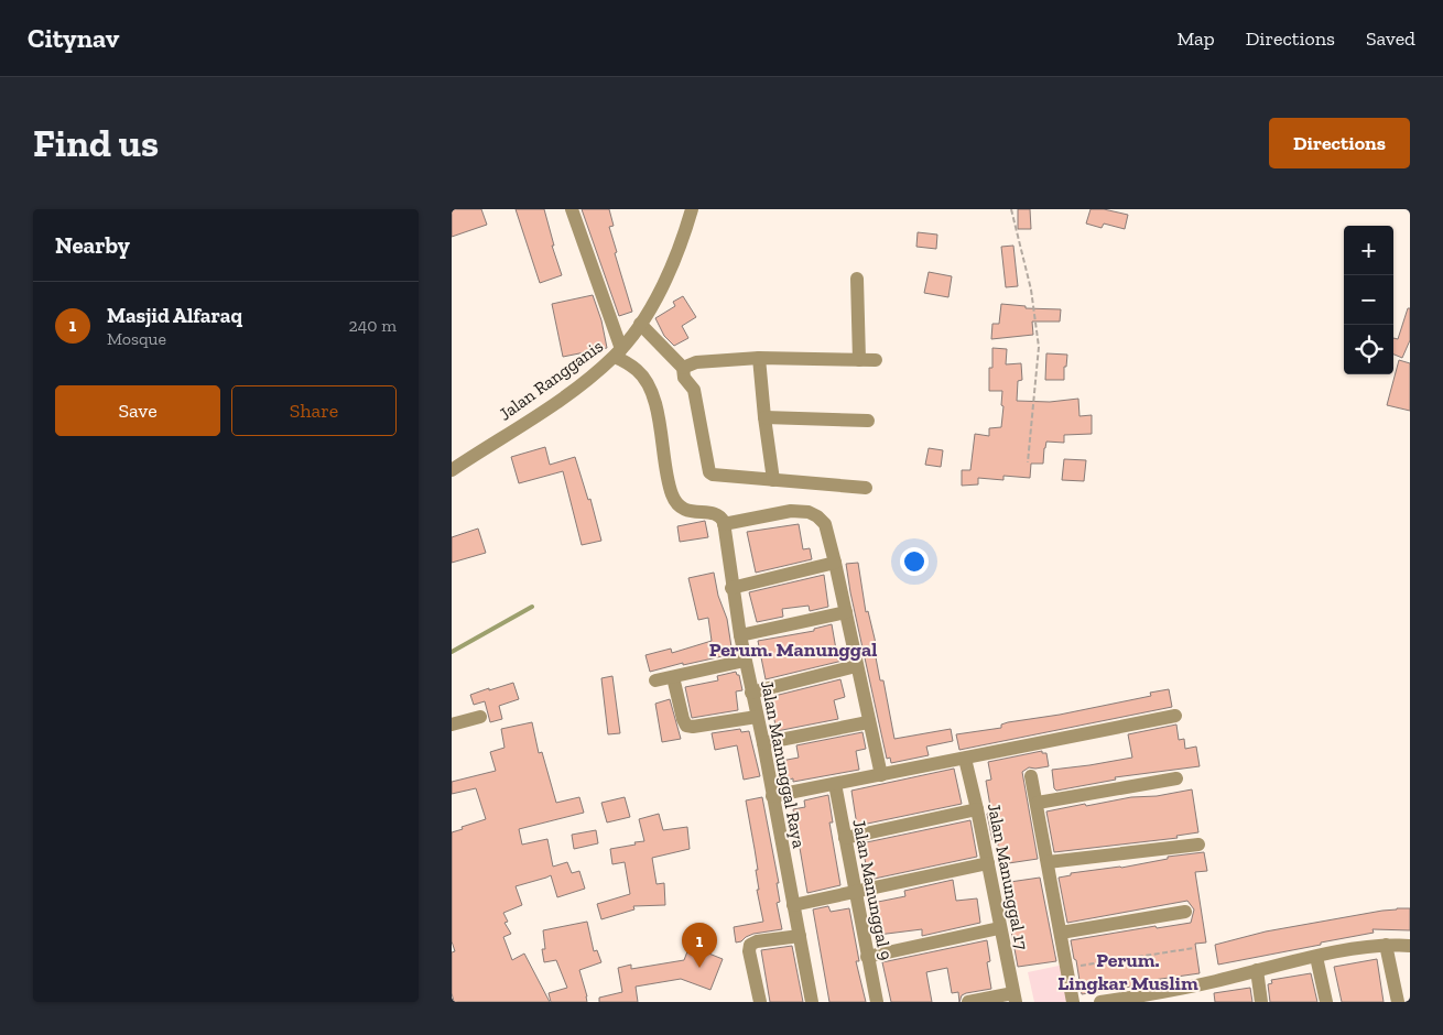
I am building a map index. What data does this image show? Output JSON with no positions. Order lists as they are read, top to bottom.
{
  "streets": {
    "street": [
      "Jalan Rangganis",
      "Jalan Manunggal Raya",
      "Jalan Manunggal 17",
      "Jalan Manunggal 9"
    ]
  },
  "districts": ["Perum. Manunggal", "Perum. Lingkar Muslim"],
  "page": {
    "header": "Citynav",
    "nav": ["Map", "Directions", "Saved"],
    "buttons": [
      "Directions",
      ["Save", "Share"]
    ],
    "title": "Find us",
    "heading": "Nearby",
    "map_buttons": ["+", "−"],
    "list": [
      {
        "mark": "1",
        "name": "Masjid Alfaraq",
        "note": "Mosque",
        "value": "240 m"
      }
    ],
    "pins": "1"
  }
}
